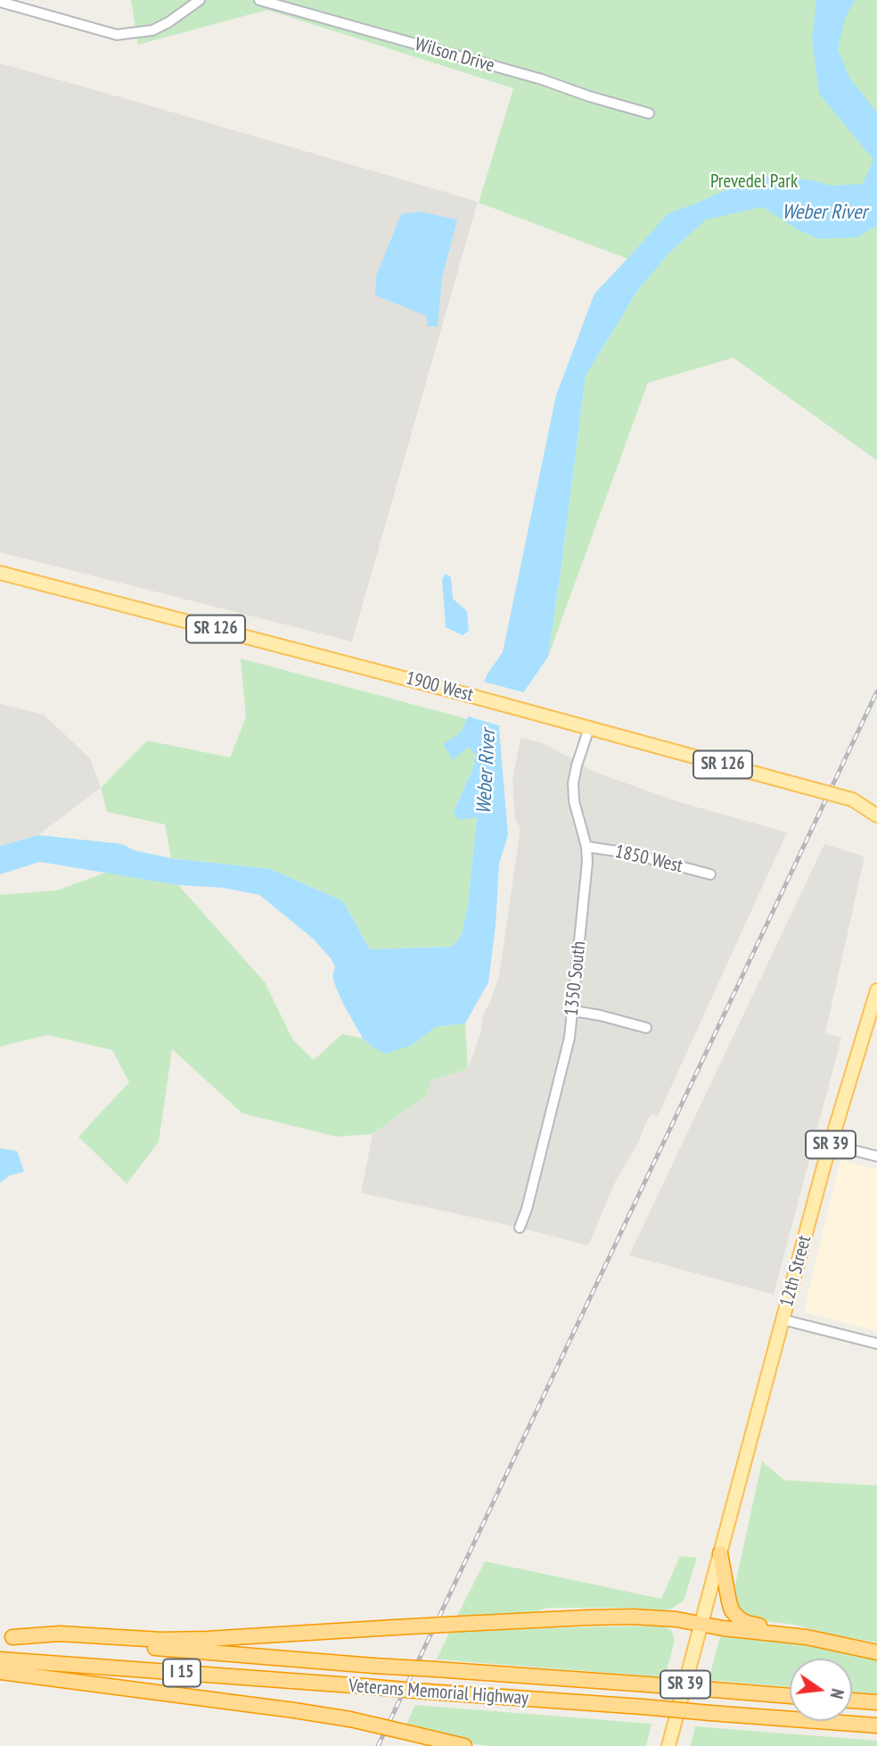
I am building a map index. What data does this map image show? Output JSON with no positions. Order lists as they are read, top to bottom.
{
  "streets": {
    "highway": ["I 15", "Veterans Memorial Highway"],
    "main road": [
      "SR 126",
      "1900 West",
      "SR 39",
      "12th Street"
    ],
    "street": ["Wilson Drive", "1850 West", "1350 South"]
  },
  "crossings": [
    ["1900 West", "1350 South"],
    ["1850 West", "1350 South"],
    ["SR 39", "12th Street"]
  ],
  "water": ["Weber River"],
  "parks": ["Prevedel Park"],
  "north": "right"
}
